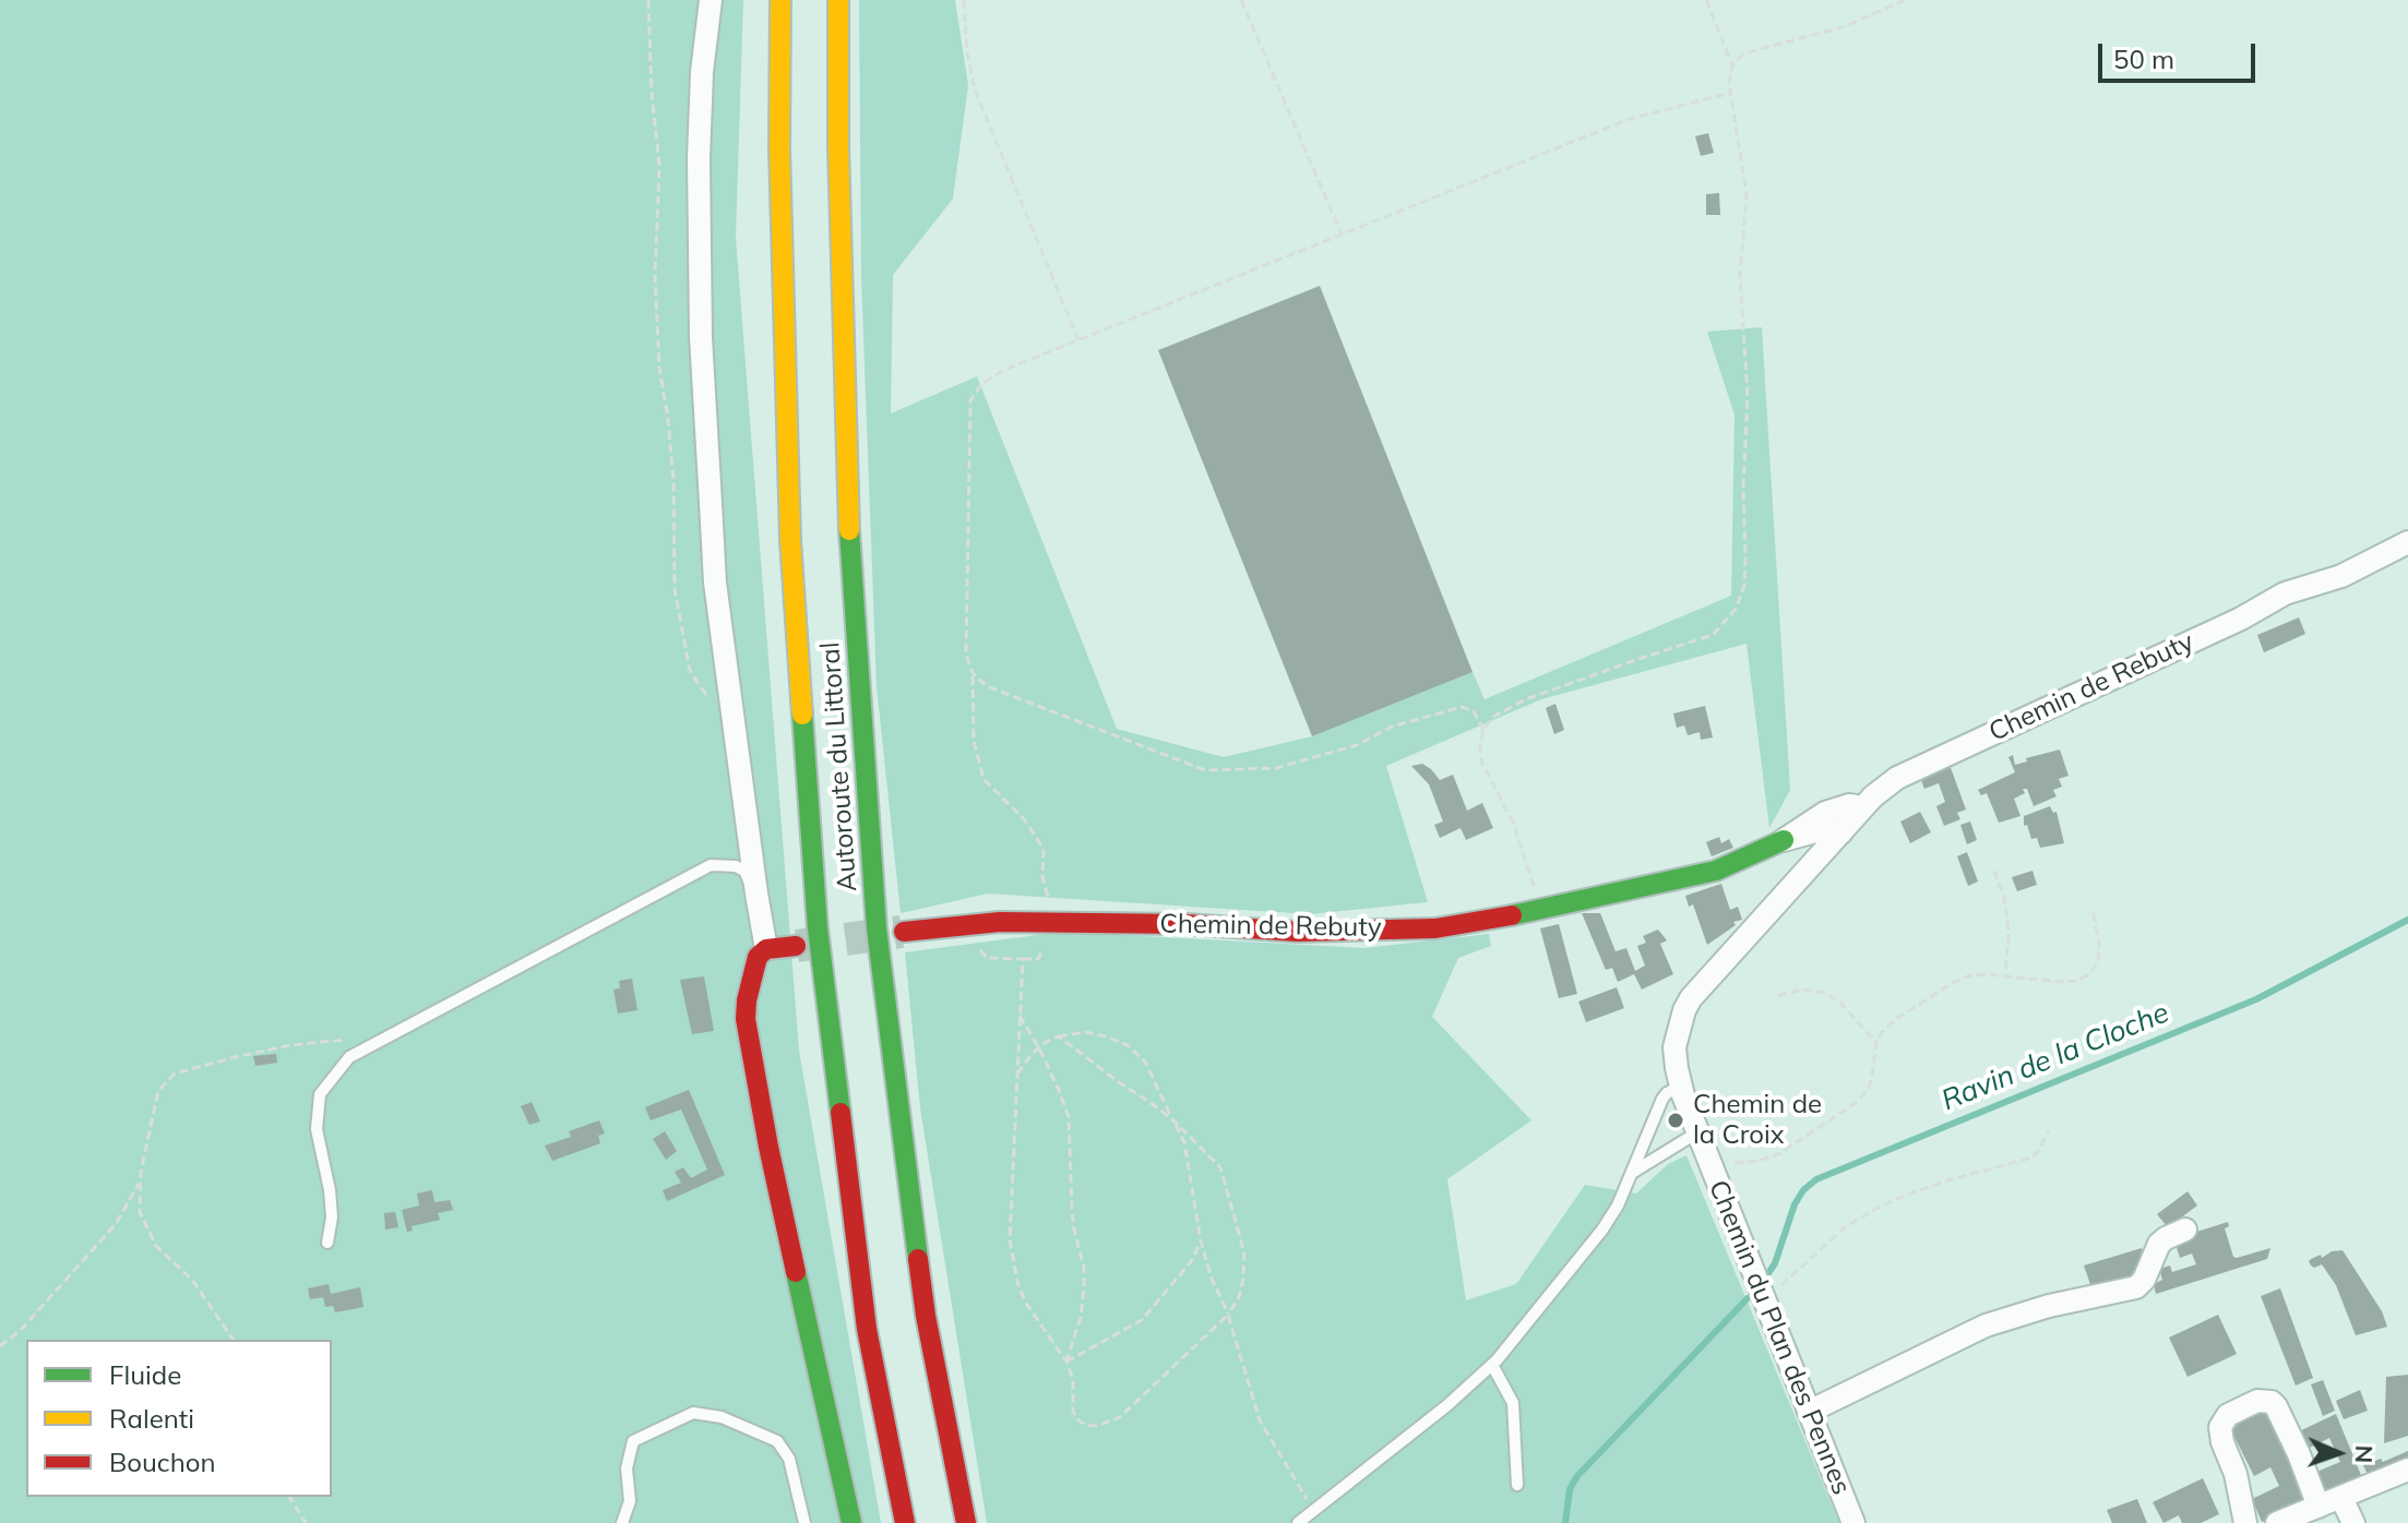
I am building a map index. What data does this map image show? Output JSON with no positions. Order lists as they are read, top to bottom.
{
  "streets": {
    "main road": ["Chemin de Rebuty", "Autoroute du Littoral"],
    "street": ["Chemin du Plan des Pennes"]
  },
  "crossings": [
    ["Chemin de Rebuty", "Chemin du Plan des Pennes"]
  ],
  "water": ["Ravin de la Cloche"],
  "places": ["Chemin de la Croix"],
  "legend": ["Fluide", "Ralenti", "Bouchon"],
  "scale_bar": "50 m",
  "north": "right"
}
